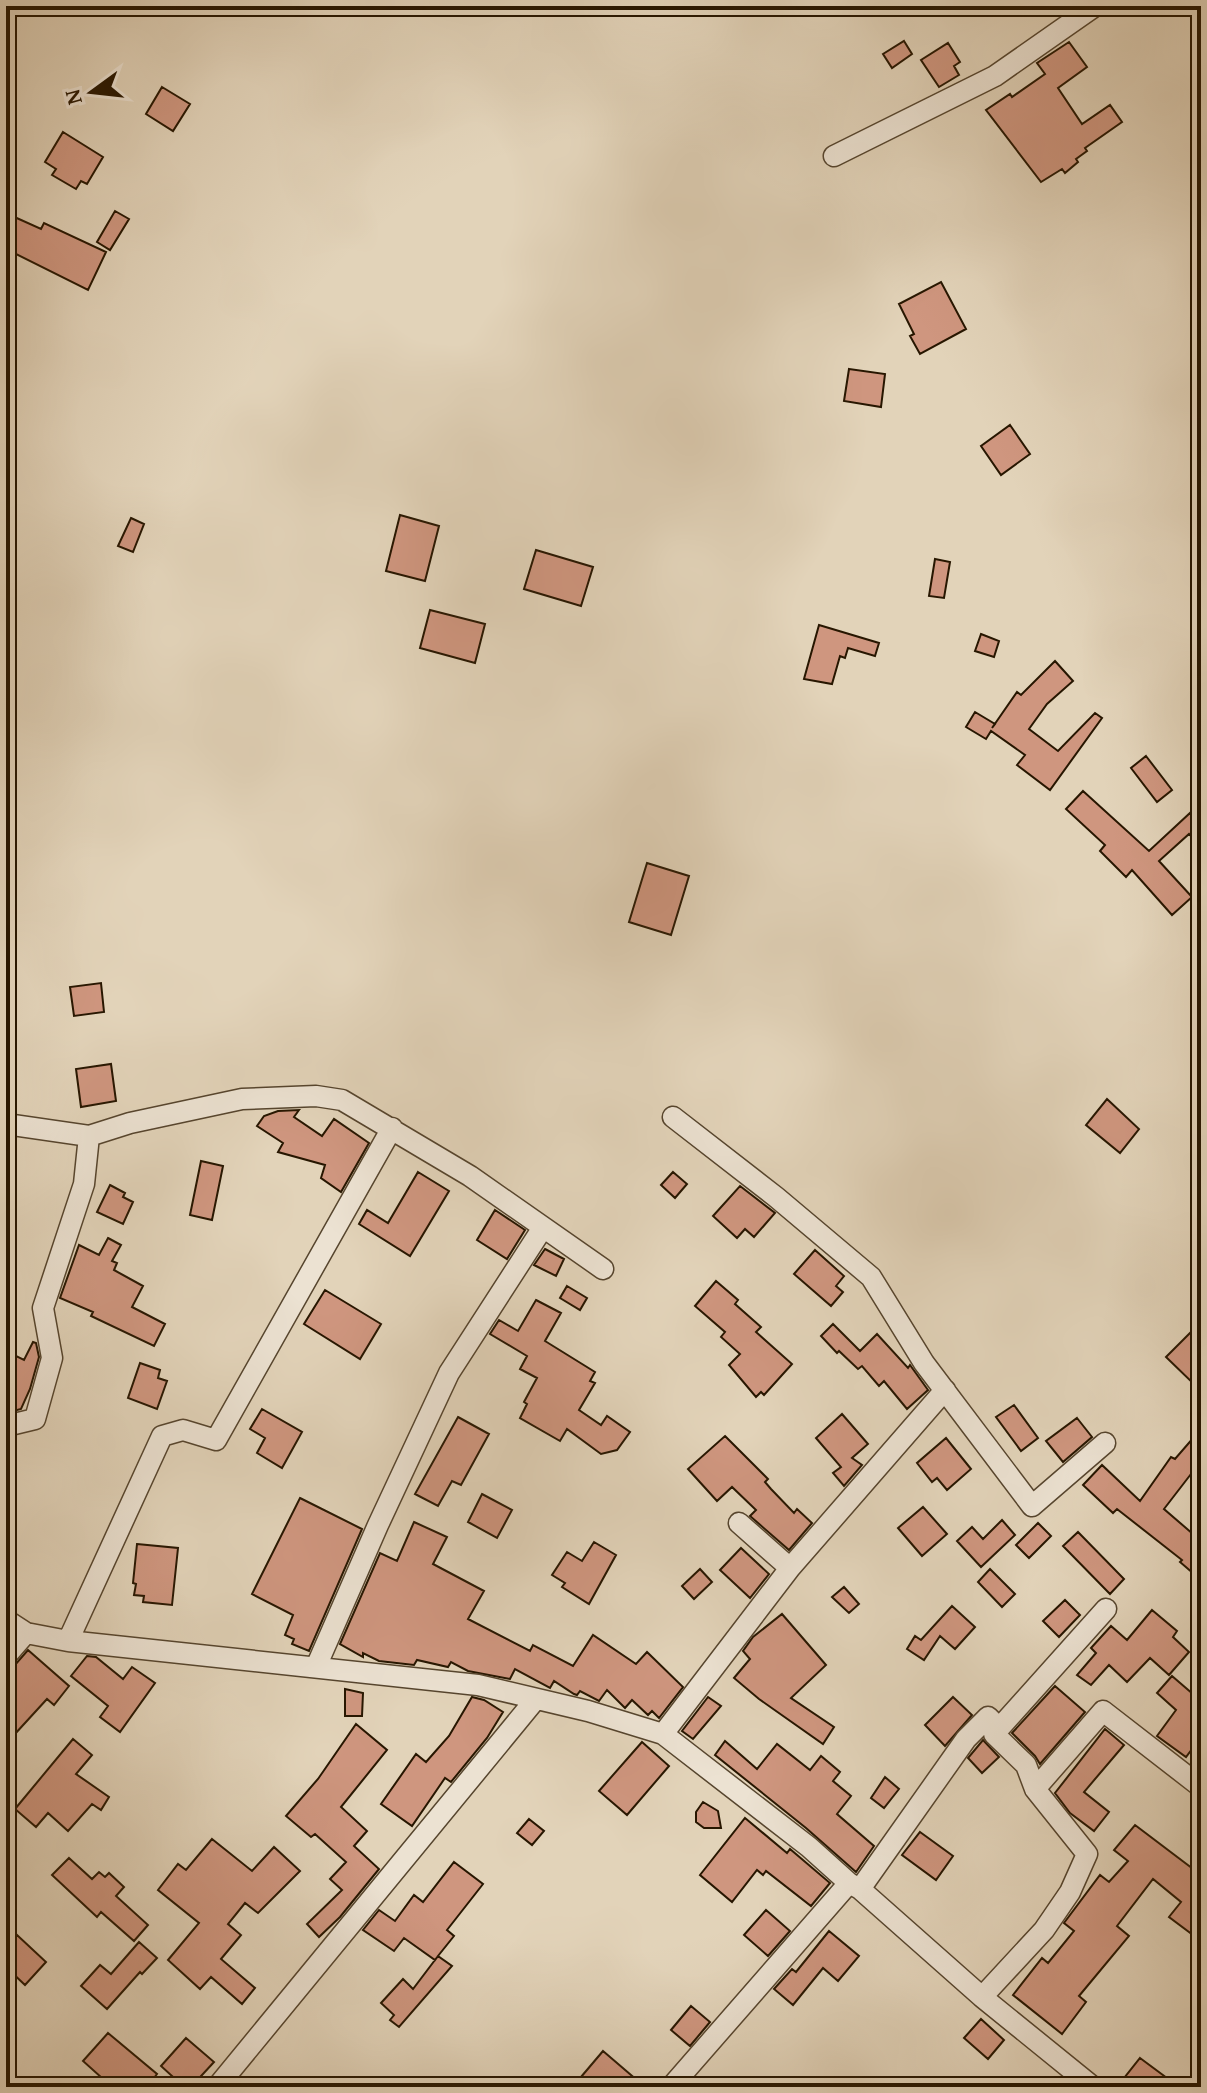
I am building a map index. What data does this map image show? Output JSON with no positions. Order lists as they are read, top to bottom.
{
  "north": "left"
}
